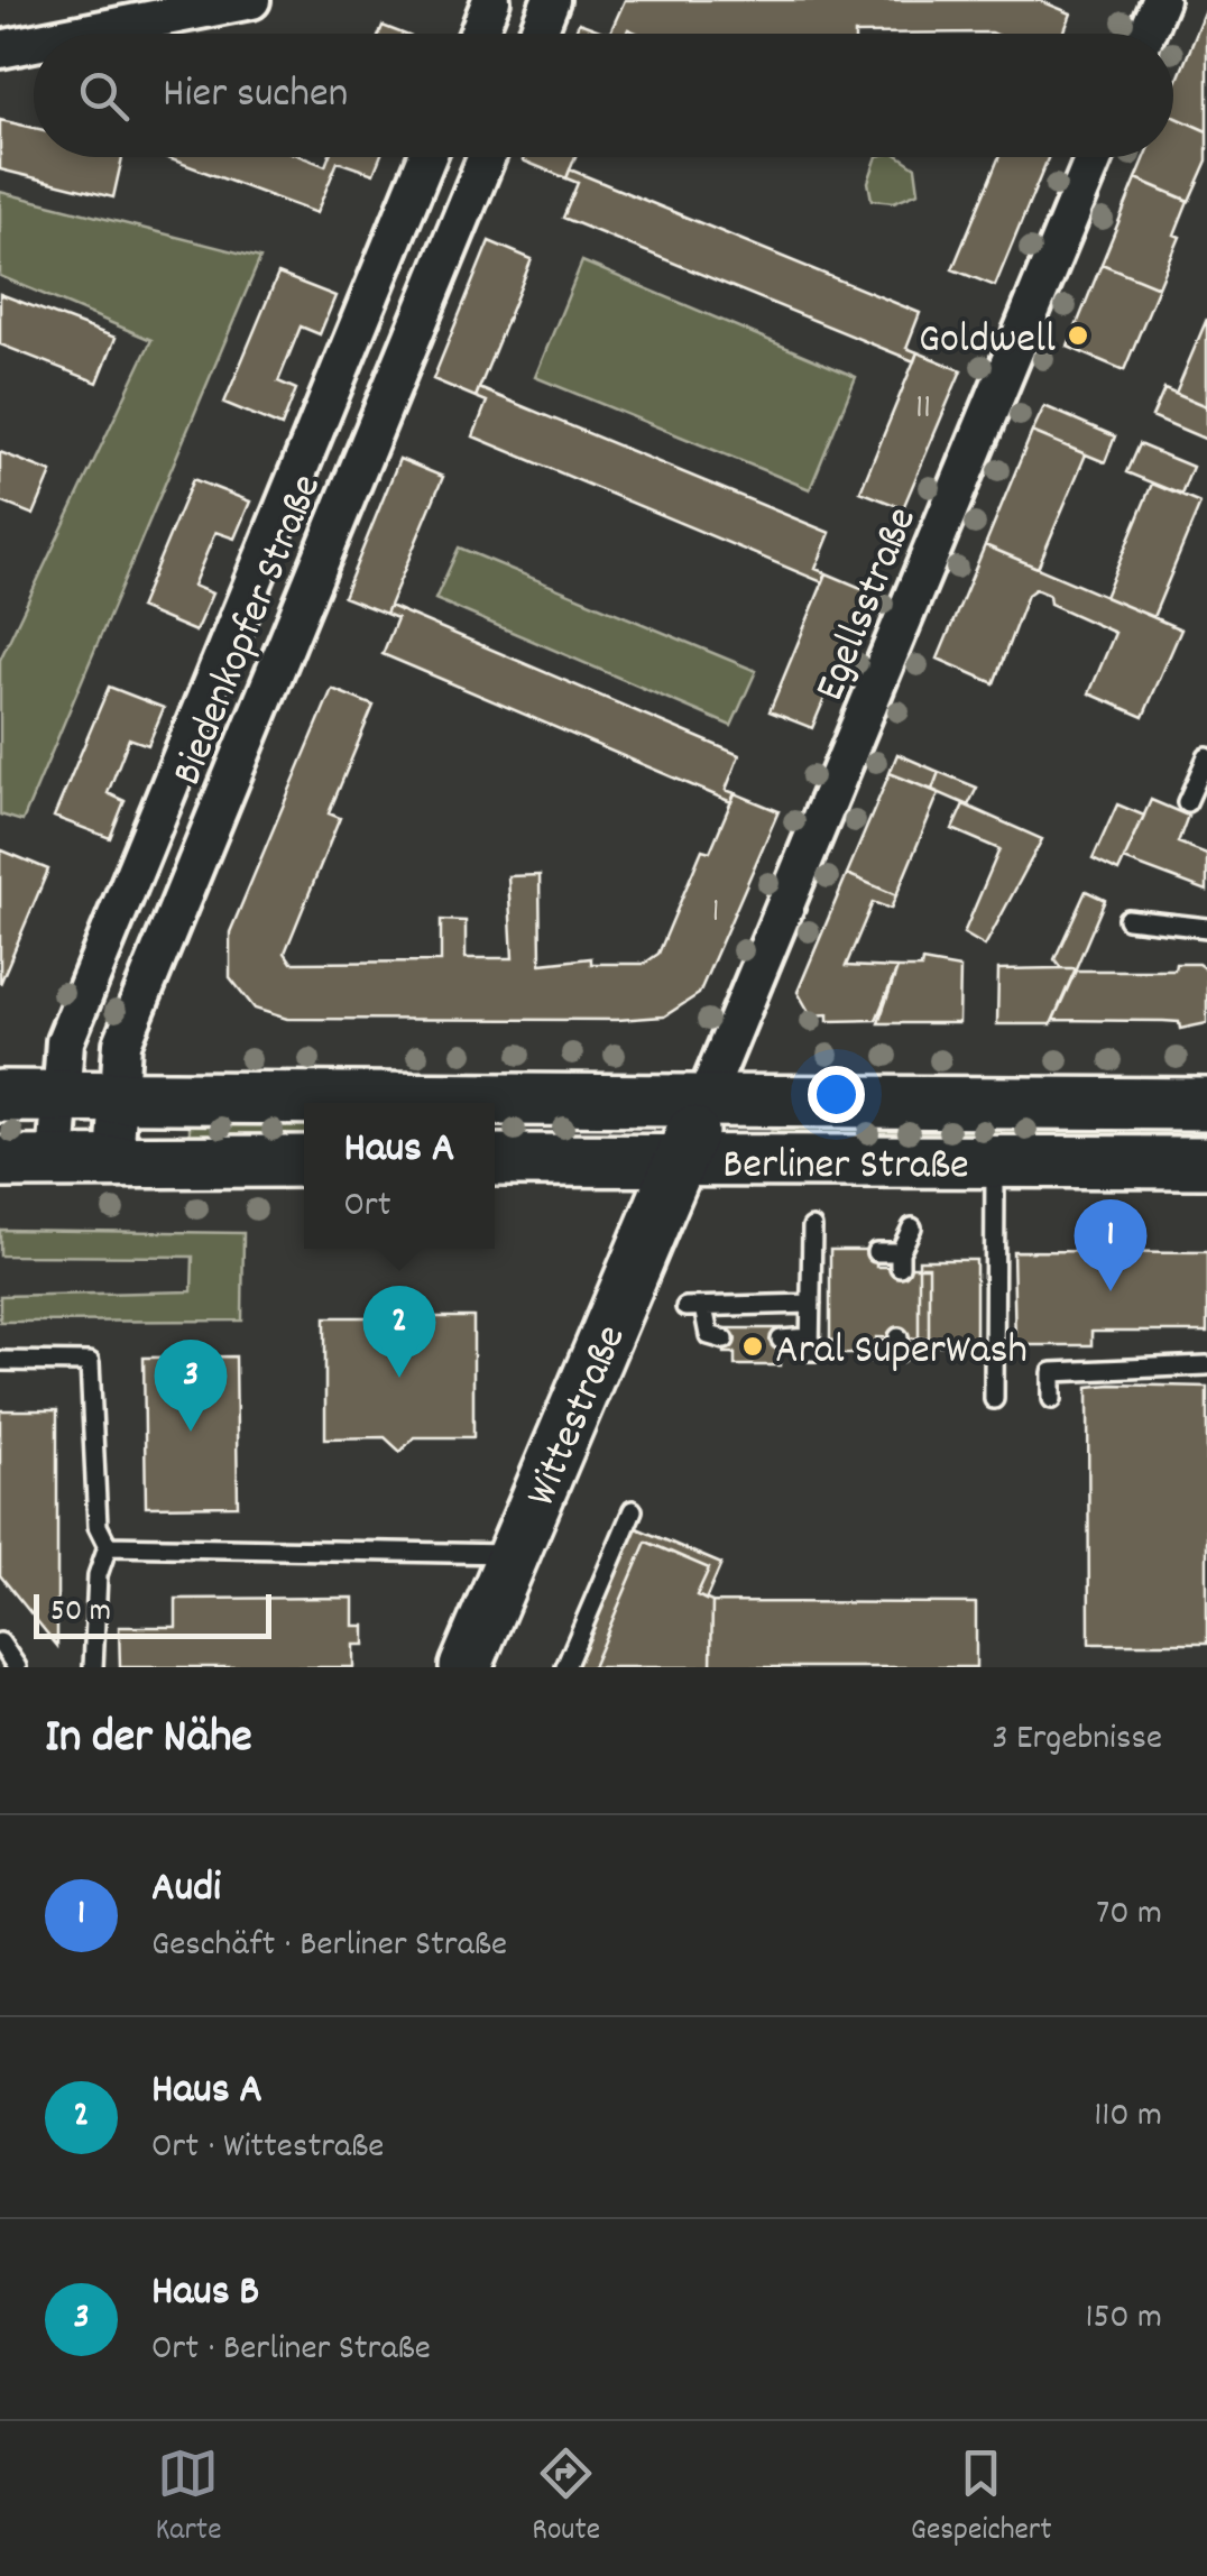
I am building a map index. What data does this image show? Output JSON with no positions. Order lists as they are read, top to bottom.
{
  "streets": {
    "main road": ["Berliner Straße", "Wittestraße"],
    "street": ["Egellsstraße", "Biedenkopfer Straße"]
  },
  "crossings": [
    ["Egellsstraße", "Berliner Straße"],
    ["Egellsstraße", "Wittestraße"],
    ["Biedenkopfer Straße", "Berliner Straße"],
    ["Berliner Straße", "Wittestraße"]
  ],
  "places": ["Goldwell", "Aral SuperWash"],
  "house_numbers": ["11", "1"],
  "scale_bar": "50 m",
  "page": {
    "search": "Hier suchen",
    "popup": ["Haus A", "Ort"],
    "pins": ["1", "2", "3"],
    "scale": "50 m",
    "heading": ["In der Nähe", "3 Ergebnisse"],
    "list": [
      {
        "mark": "1",
        "name": "Audi",
        "note": "Geschäft · Berliner Straße",
        "value": "70 m"
      },
      {
        "mark": "2",
        "name": "Haus A",
        "note": "Ort · Wittestraße",
        "value": "110 m"
      },
      {
        "mark": "3",
        "name": "Haus B",
        "note": "Ort · Berliner Straße",
        "value": "150 m"
      }
    ],
    "nav": ["Karte", "Route", "Gespeichert"]
  }
}
